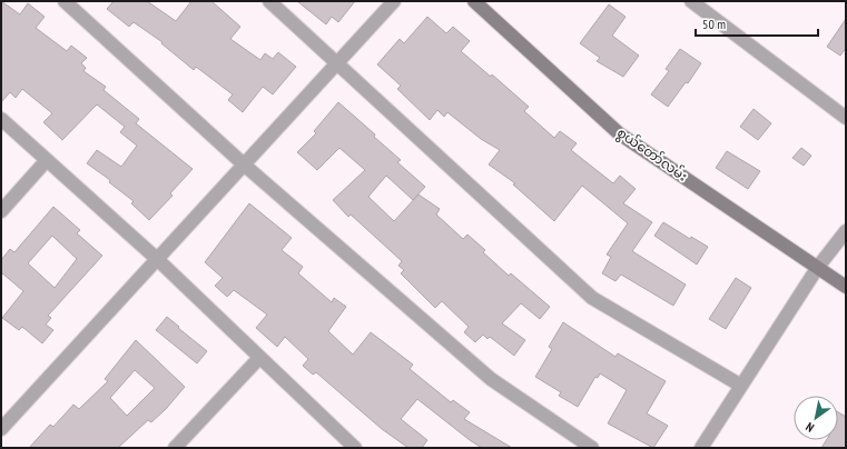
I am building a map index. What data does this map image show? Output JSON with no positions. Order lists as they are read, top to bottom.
{
  "streets": {
    "street": ["စွယ်တော်လမ်း"]
  },
  "scale_bar": "50 m",
  "north": "bottom left"
}
